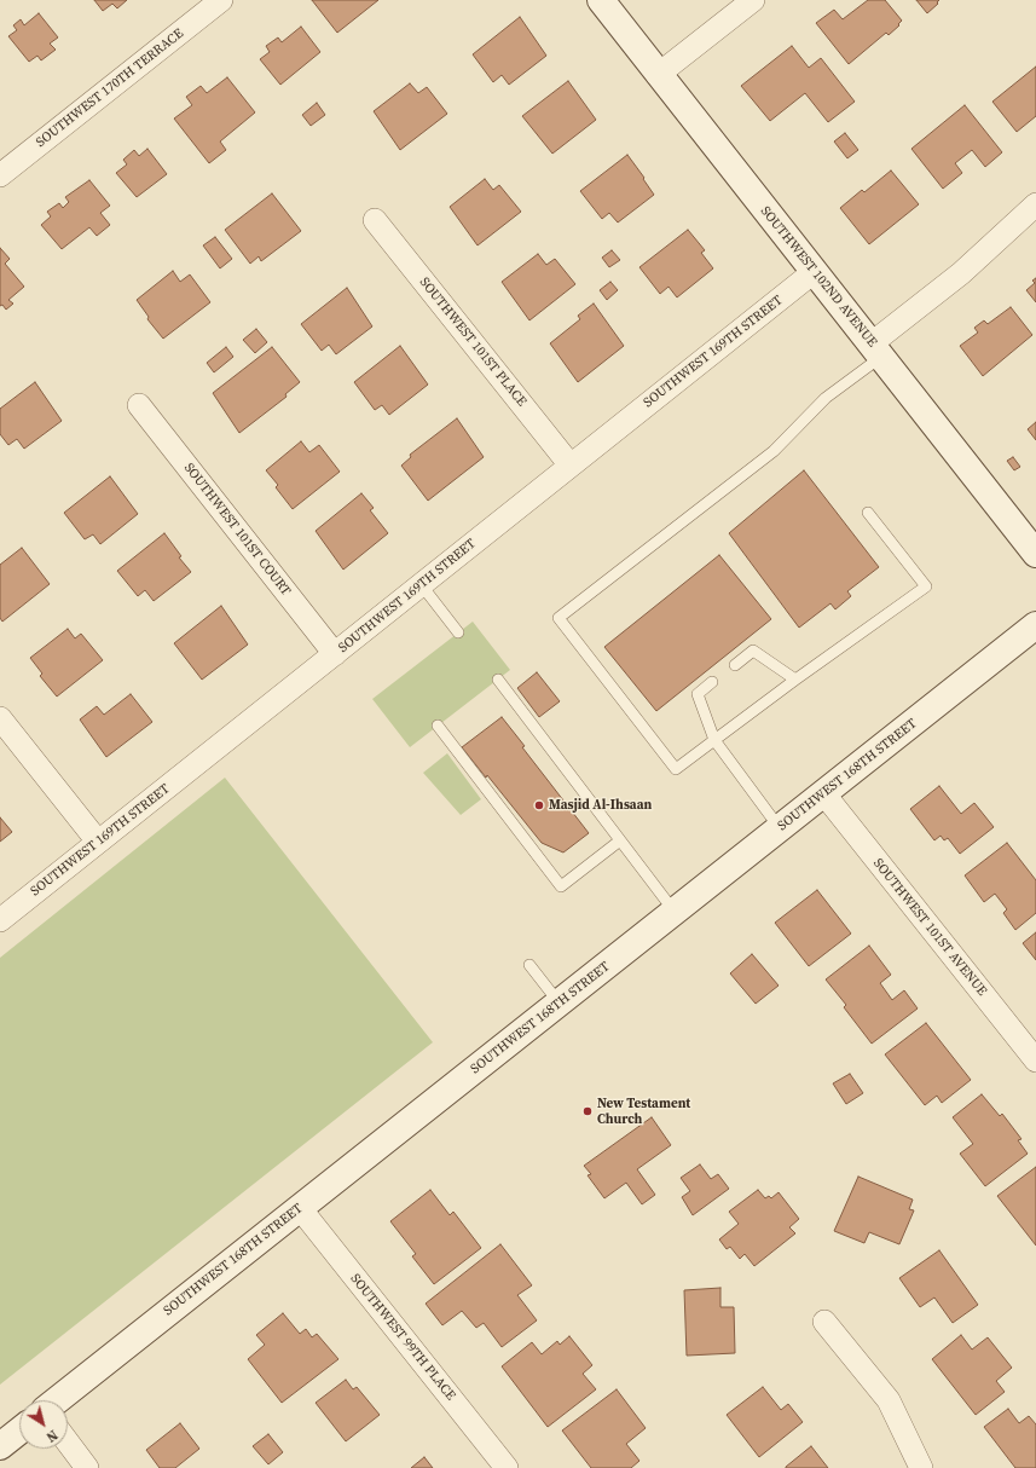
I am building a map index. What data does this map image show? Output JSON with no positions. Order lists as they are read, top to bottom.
{
  "streets": {
    "street": [
      "SOUTHWEST 170TH TERRACE",
      "SOUTHWEST 102ND AVENUE",
      "SOUTHWEST 101ST PLACE",
      "SOUTHWEST 169TH STREET",
      "SOUTHWEST 101ST COURT",
      "SOUTHWEST 168TH STREET",
      "SOUTHWEST 101ST AVENUE",
      "SOUTHWEST 99TH PLACE"
    ]
  },
  "crossings": [
    ["SOUTHWEST 102ND AVENUE", "SOUTHWEST 169TH STREET"],
    ["SOUTHWEST 101ST PLACE", "SOUTHWEST 169TH STREET"],
    ["SOUTHWEST 169TH STREET", "SOUTHWEST 101ST COURT"],
    ["SOUTHWEST 168TH STREET", "SOUTHWEST 101ST AVENUE"],
    ["SOUTHWEST 168TH STREET", "SOUTHWEST 99TH PLACE"]
  ],
  "places": ["Masjid Al-Ihsaan", "New Testament Church"],
  "north": "bottom right"
}
